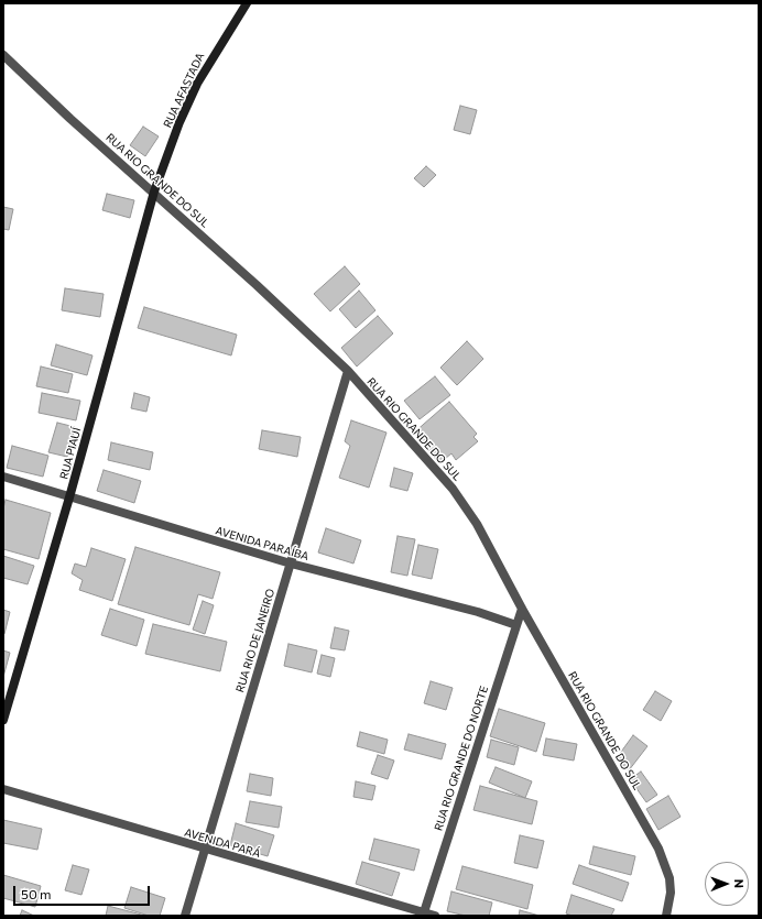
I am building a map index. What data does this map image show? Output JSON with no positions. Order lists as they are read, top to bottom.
{
  "streets": {
    "street": [
      "RUA AFASTADA",
      "RUA RIO GRANDE DO SUL",
      "RUA PIAUÍ",
      "AVENIDA PARAÍBA",
      "RUA RIO DE JANEIRO",
      "RUA RIO GRANDE DO NORTE",
      "AVENIDA PARÁ"
    ]
  },
  "crossings": [
    ["RUA AFASTADA", "RUA RIO GRANDE DO SUL"],
    ["RUA AFASTADA", "RUA PIAUÍ"],
    ["RUA RIO GRANDE DO SUL", "RUA PIAUÍ"],
    ["RUA RIO GRANDE DO SUL", "RUA RIO DE JANEIRO"],
    ["RUA RIO GRANDE DO SUL", "RUA RIO GRANDE DO NORTE"],
    ["RUA PIAUÍ", "AVENIDA PARAÍBA"],
    ["AVENIDA PARAÍBA", "RUA RIO DE JANEIRO"],
    ["AVENIDA PARAÍBA", "RUA RIO GRANDE DO NORTE"],
    ["RUA RIO DE JANEIRO", "AVENIDA PARÁ"],
    ["RUA RIO GRANDE DO NORTE", "AVENIDA PARÁ"]
  ],
  "scale_bar": "50 m",
  "north": "right"
}
